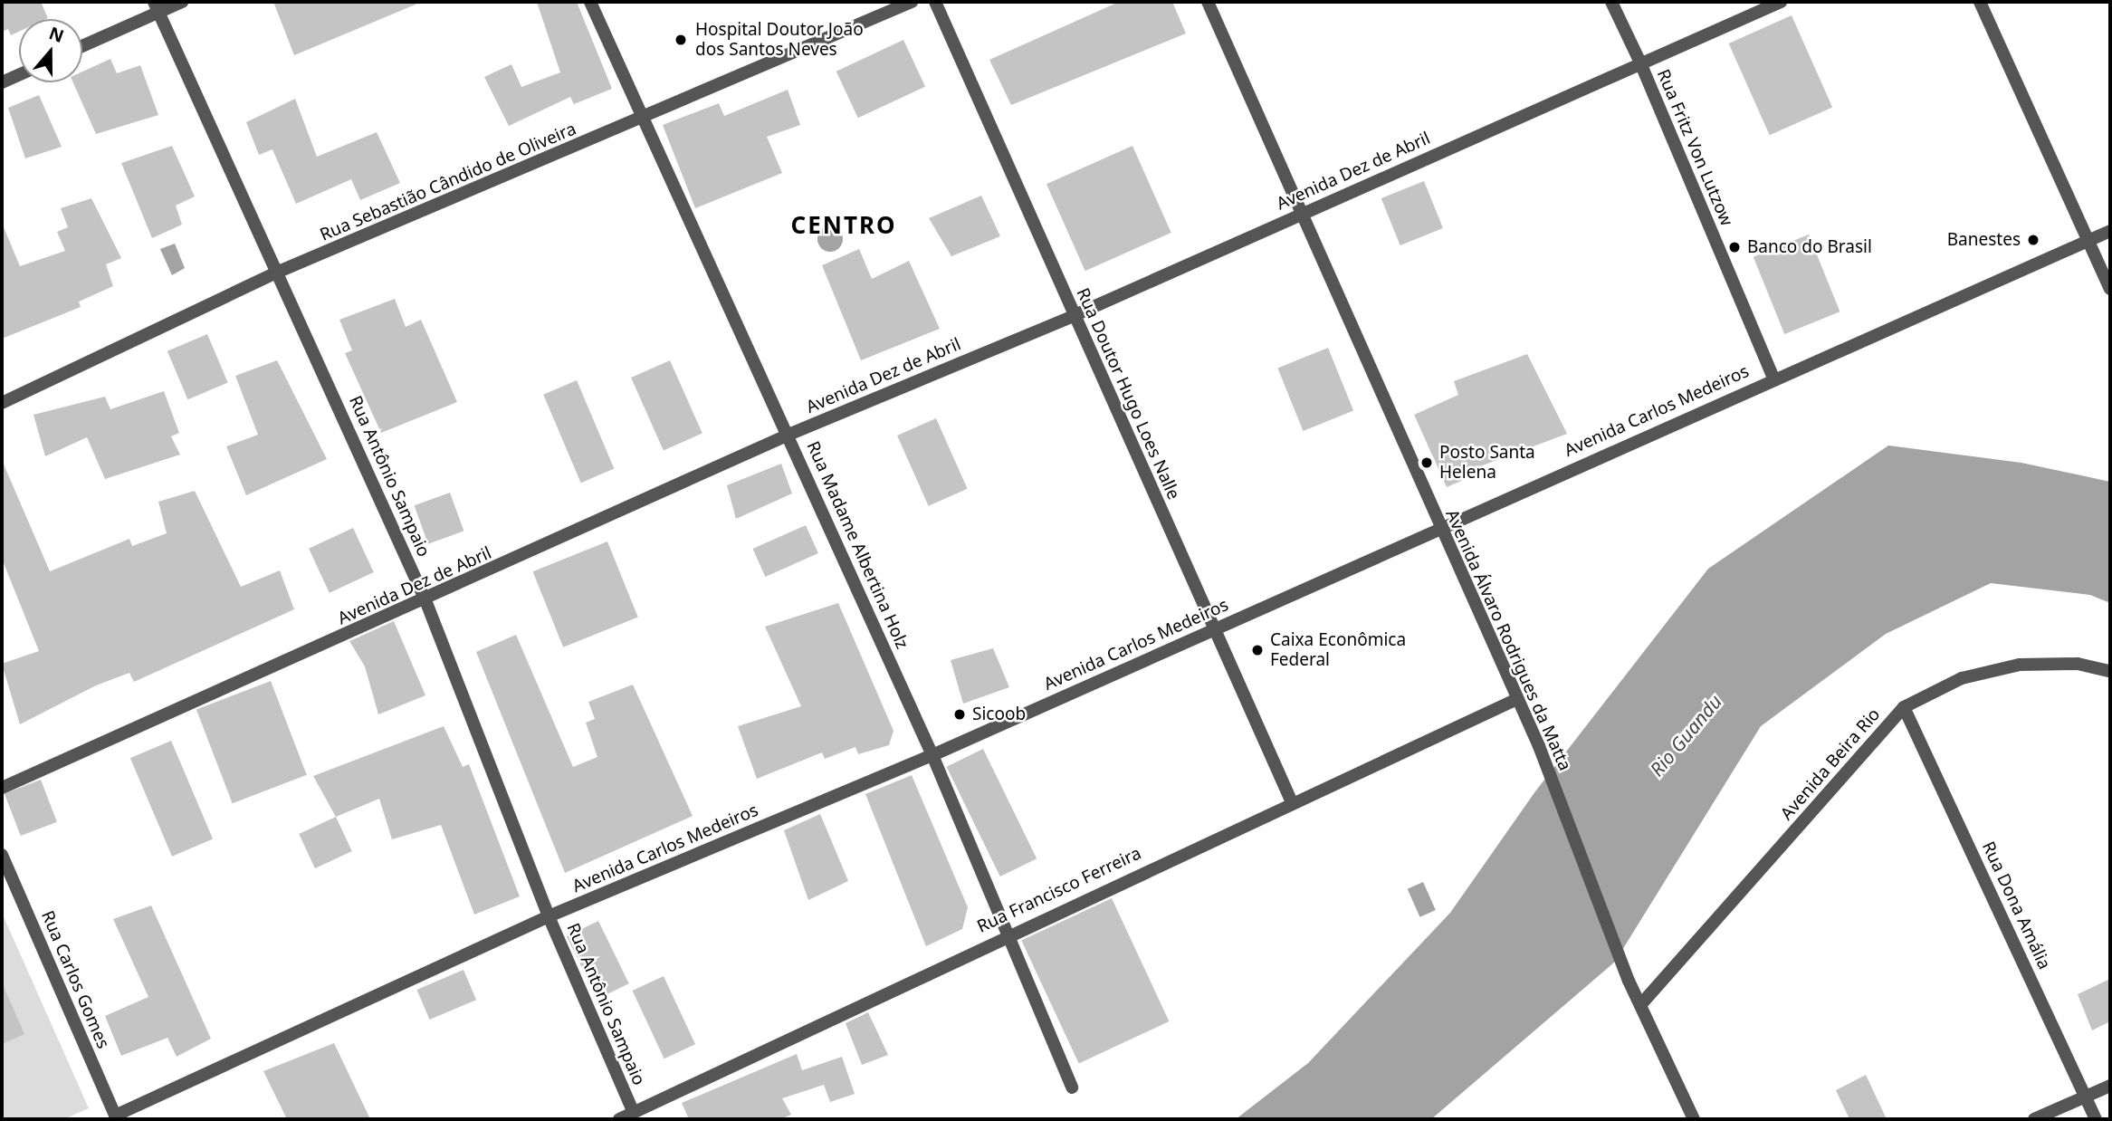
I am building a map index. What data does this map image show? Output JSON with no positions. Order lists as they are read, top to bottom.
{
  "streets": {
    "street": [
      "Rua Fritz Von Lutzow",
      "Avenida Dez de Abril",
      "Rua Sebastião Cândido de Oliveira",
      "Rua Doutor Hugo Loes Nalle",
      "Avenida Carlos Medeiros",
      "Rua Antônio Sampaio",
      "Rua Madame Albertina Holz",
      "Avenida Álvaro Rodrigues da Matta",
      "Avenida Beira Rio",
      "Rua Francisco Ferreira",
      "Rua Dona Amália",
      "Rua Carlos Gomes"
    ]
  },
  "crossings": [
    ["Rua Fritz Von Lutzow", "Avenida Dez de Abril"],
    ["Rua Fritz Von Lutzow", "Avenida Carlos Medeiros"],
    ["Avenida Dez de Abril", "Rua Doutor Hugo Loes Nalle"],
    ["Avenida Dez de Abril", "Rua Antônio Sampaio"],
    ["Avenida Dez de Abril", "Rua Madame Albertina Holz"],
    ["Avenida Dez de Abril", "Avenida Álvaro Rodrigues da Matta"],
    ["Rua Sebastião Cândido de Oliveira", "Rua Antônio Sampaio"],
    ["Rua Sebastião Cândido de Oliveira", "Rua Madame Albertina Holz"],
    ["Rua Doutor Hugo Loes Nalle", "Avenida Carlos Medeiros"],
    ["Rua Doutor Hugo Loes Nalle", "Rua Francisco Ferreira"],
    ["Avenida Carlos Medeiros", "Rua Antônio Sampaio"],
    ["Avenida Carlos Medeiros", "Rua Madame Albertina Holz"],
    ["Avenida Carlos Medeiros", "Avenida Álvaro Rodrigues da Matta"],
    ["Avenida Carlos Medeiros", "Rua Carlos Gomes"],
    ["Rua Antônio Sampaio", "Rua Francisco Ferreira"],
    ["Rua Madame Albertina Holz", "Rua Francisco Ferreira"],
    ["Avenida Álvaro Rodrigues da Matta", "Avenida Beira Rio"],
    ["Avenida Álvaro Rodrigues da Matta", "Rua Francisco Ferreira"],
    ["Avenida Beira Rio", "Rua Dona Amália"]
  ],
  "districts": ["CENTRO"],
  "water": ["Rio Guandu"],
  "places": [
    "Hospital Doutor João dos Santos Neves",
    "Banestes",
    "Banco do Brasil",
    "Posto Santa Helena",
    "Caixa Econômica Federal",
    "Sicoob"
  ],
  "north": "top"
}
